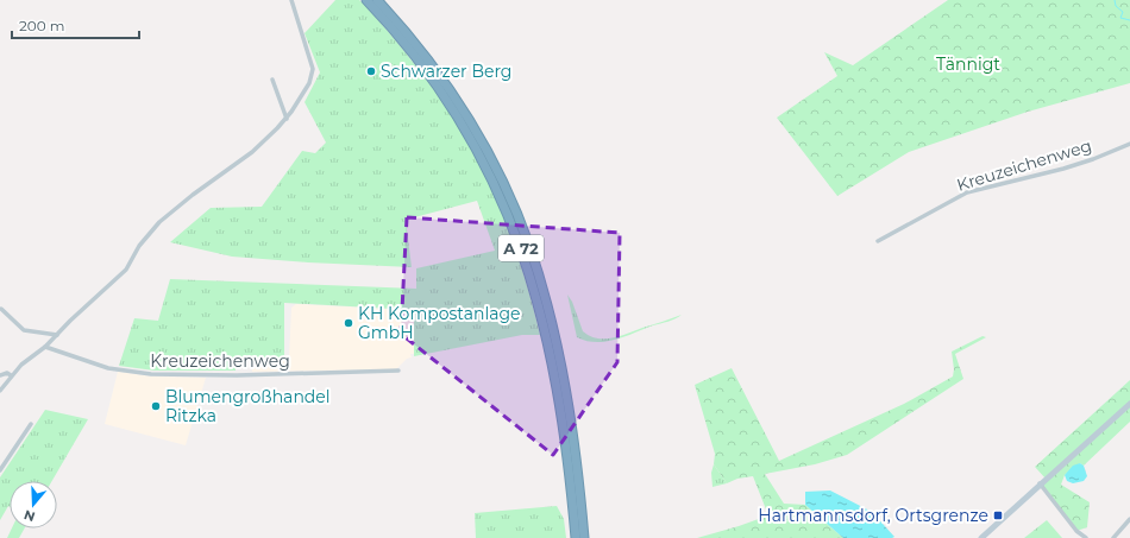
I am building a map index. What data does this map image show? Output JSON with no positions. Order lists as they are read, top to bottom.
{
  "streets": {
    "highway": ["A 72"],
    "street": ["Kreuzeichenweg"]
  },
  "parks": ["Tännigt"],
  "places": {
    "other": ["Schwarzer Berg", "KH Kompostanlage GmbH", "Blumengroßhandel Ritzka"],
    "transit": ["Hartmannsdorf, Ortsgrenze"]
  },
  "scale_bar": "200 m",
  "north": "bottom"
}
